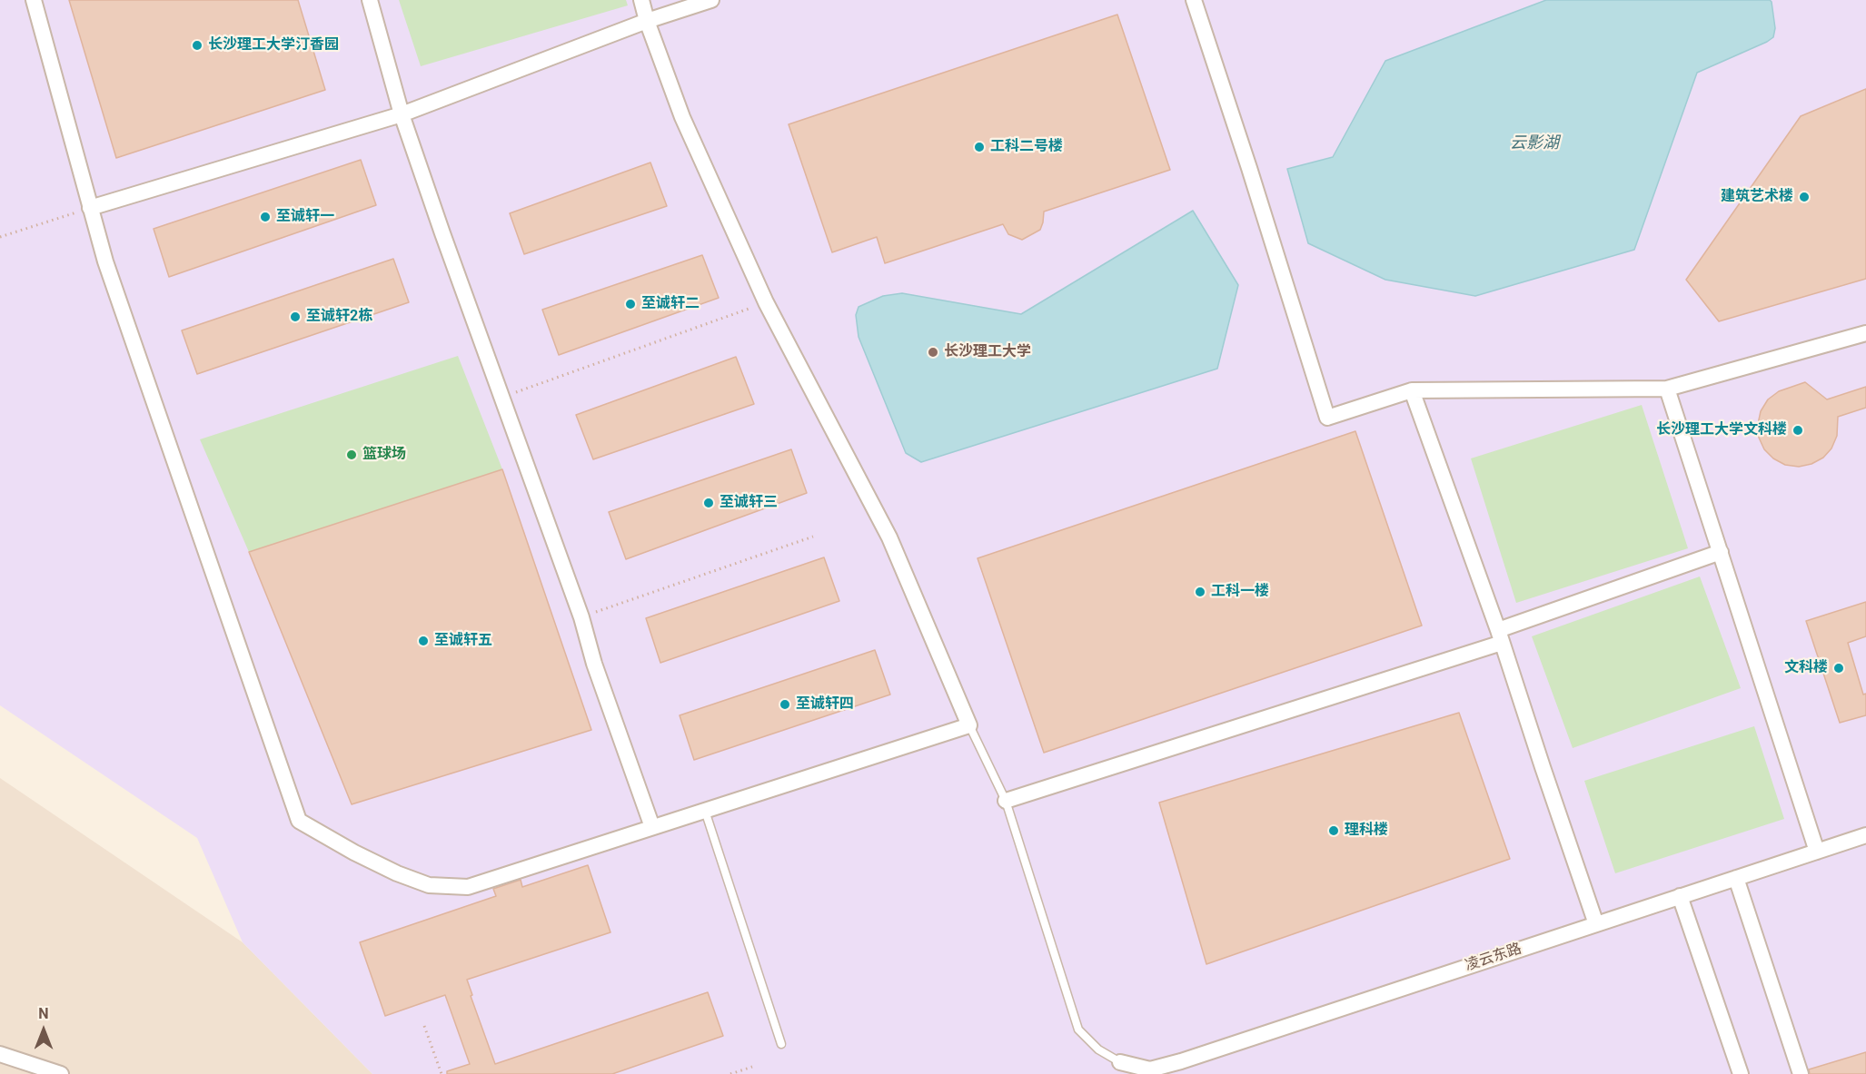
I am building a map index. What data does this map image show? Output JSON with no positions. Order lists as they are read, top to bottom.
{
  "streets": {
    "street": ["凌云东路"]
  },
  "water": ["云影湖"],
  "places": [
    "长沙理工大学汀香园",
    "工科二号楼",
    "建筑艺术楼",
    "至诚轩一",
    "至诚轩二",
    "至诚轩2栋",
    "长沙理工大学",
    "长沙理工大学文科楼",
    "篮球场",
    "至诚轩三",
    "工科一楼",
    "至诚轩五",
    "文科楼",
    "至诚轩四",
    "理科楼"
  ],
  "north": "top"
}
